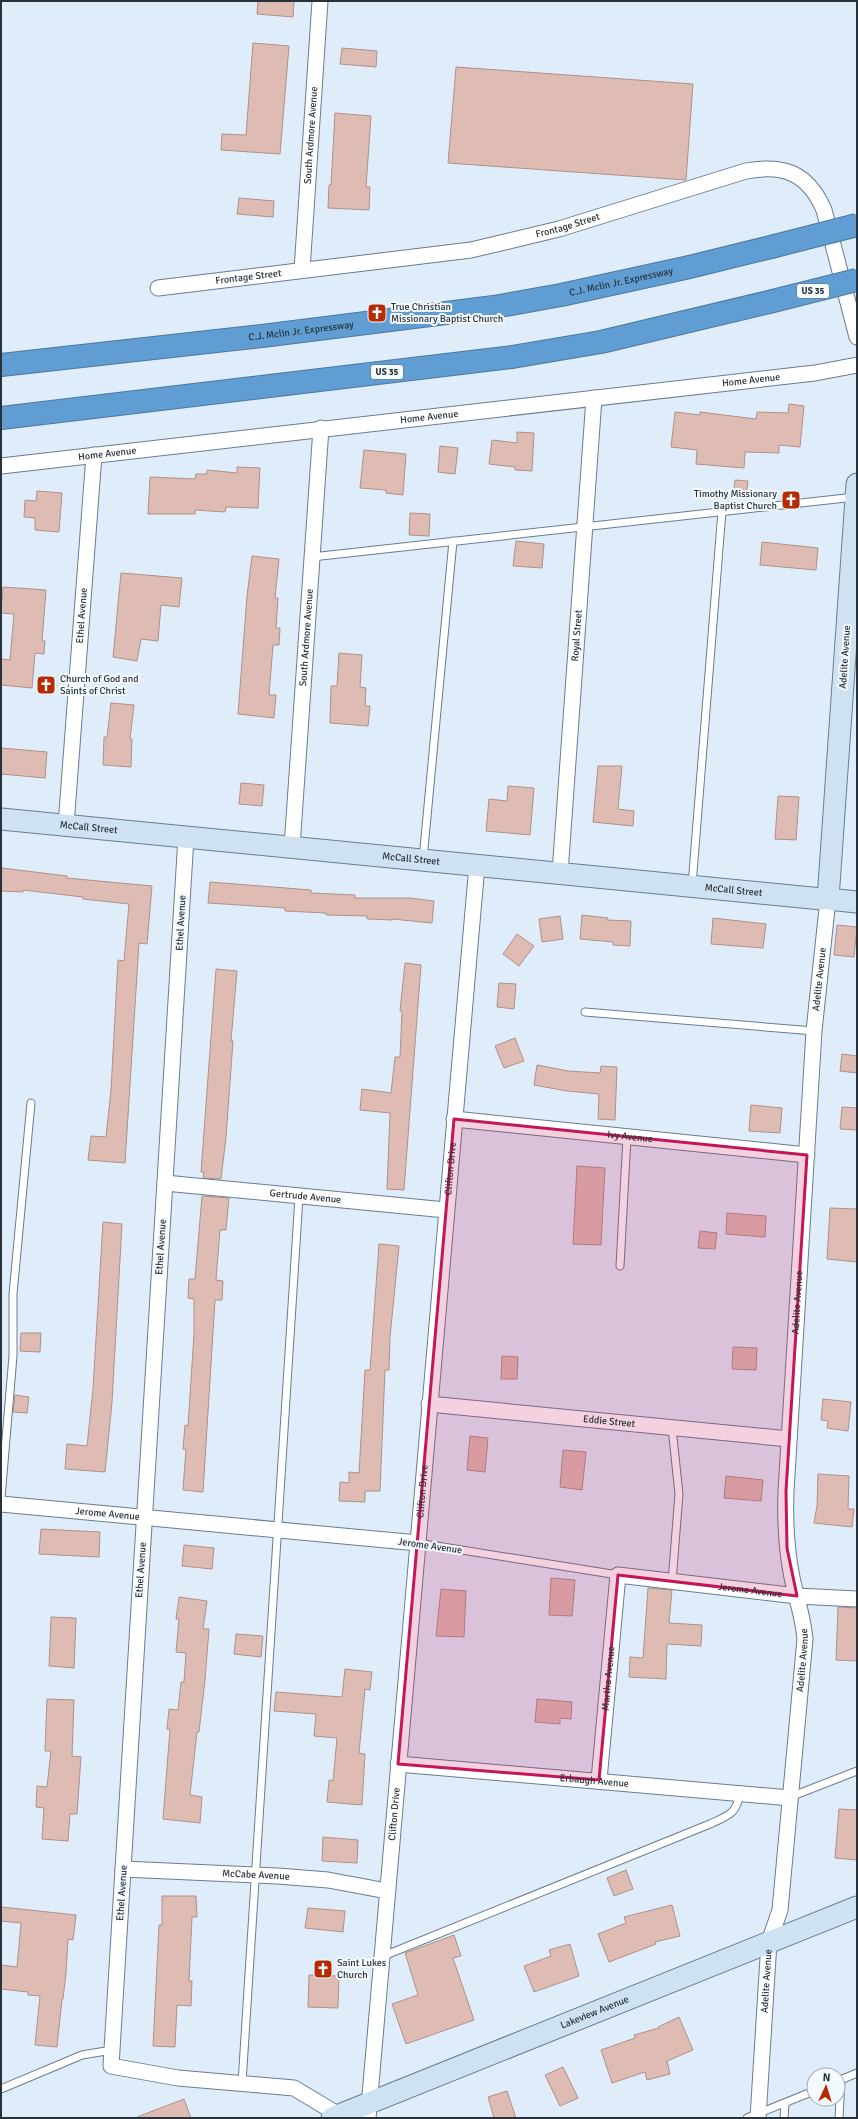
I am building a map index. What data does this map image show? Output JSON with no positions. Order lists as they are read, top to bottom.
{
  "streets": {
    "highway": ["C.J. Mclin Jr. Expressway", "US 35"],
    "street": [
      "South Ardmore Avenue",
      "Frontage Street",
      "Home Avenue",
      "Ethel Avenue",
      "Royal Street",
      "Adelite Avenue",
      "McCall Street",
      "Ivy Avenue",
      "Clifton Drive",
      "Gertrude Avenue",
      "Eddie Street",
      "Jerome Avenue",
      "Martha Avenue",
      "Erbaugh Avenue",
      "McCabe Avenue",
      "Lakeview Avenue"
    ]
  },
  "crossings": [
    ["South Ardmore Avenue", "Frontage Street"],
    ["South Ardmore Avenue", "Home Avenue"],
    ["South Ardmore Avenue", "McCall Street"],
    ["Home Avenue", "Ethel Avenue"],
    ["Home Avenue", "Royal Street"],
    ["Ethel Avenue", "McCall Street"],
    ["Ethel Avenue", "Gertrude Avenue"],
    ["Ethel Avenue", "Jerome Avenue"],
    ["Ethel Avenue", "McCabe Avenue"],
    ["Ethel Avenue", "Lakeview Avenue"],
    ["Royal Street", "McCall Street"],
    ["Adelite Avenue", "McCall Street"],
    ["Adelite Avenue", "Ivy Avenue"],
    ["Adelite Avenue", "Eddie Street"],
    ["Adelite Avenue", "Jerome Avenue"],
    ["Adelite Avenue", "Erbaugh Avenue"],
    ["Adelite Avenue", "Lakeview Avenue"],
    ["McCall Street", "Clifton Drive"],
    ["Ivy Avenue", "Clifton Drive"],
    ["Clifton Drive", "Gertrude Avenue"],
    ["Clifton Drive", "Eddie Street"],
    ["Clifton Drive", "Jerome Avenue"],
    ["Clifton Drive", "Erbaugh Avenue"],
    ["Clifton Drive", "McCabe Avenue"],
    ["Clifton Drive", "Lakeview Avenue"],
    ["Jerome Avenue", "Martha Avenue"],
    ["Martha Avenue", "Erbaugh Avenue"]
  ],
  "places": {
    "church": [
      "True Christian Missionary Baptist Church",
      "Timothy Missionary Baptist Church",
      "Church of God and Saints of Christ",
      "Saint Lukes Church"
    ]
  },
  "north": "top"
}
